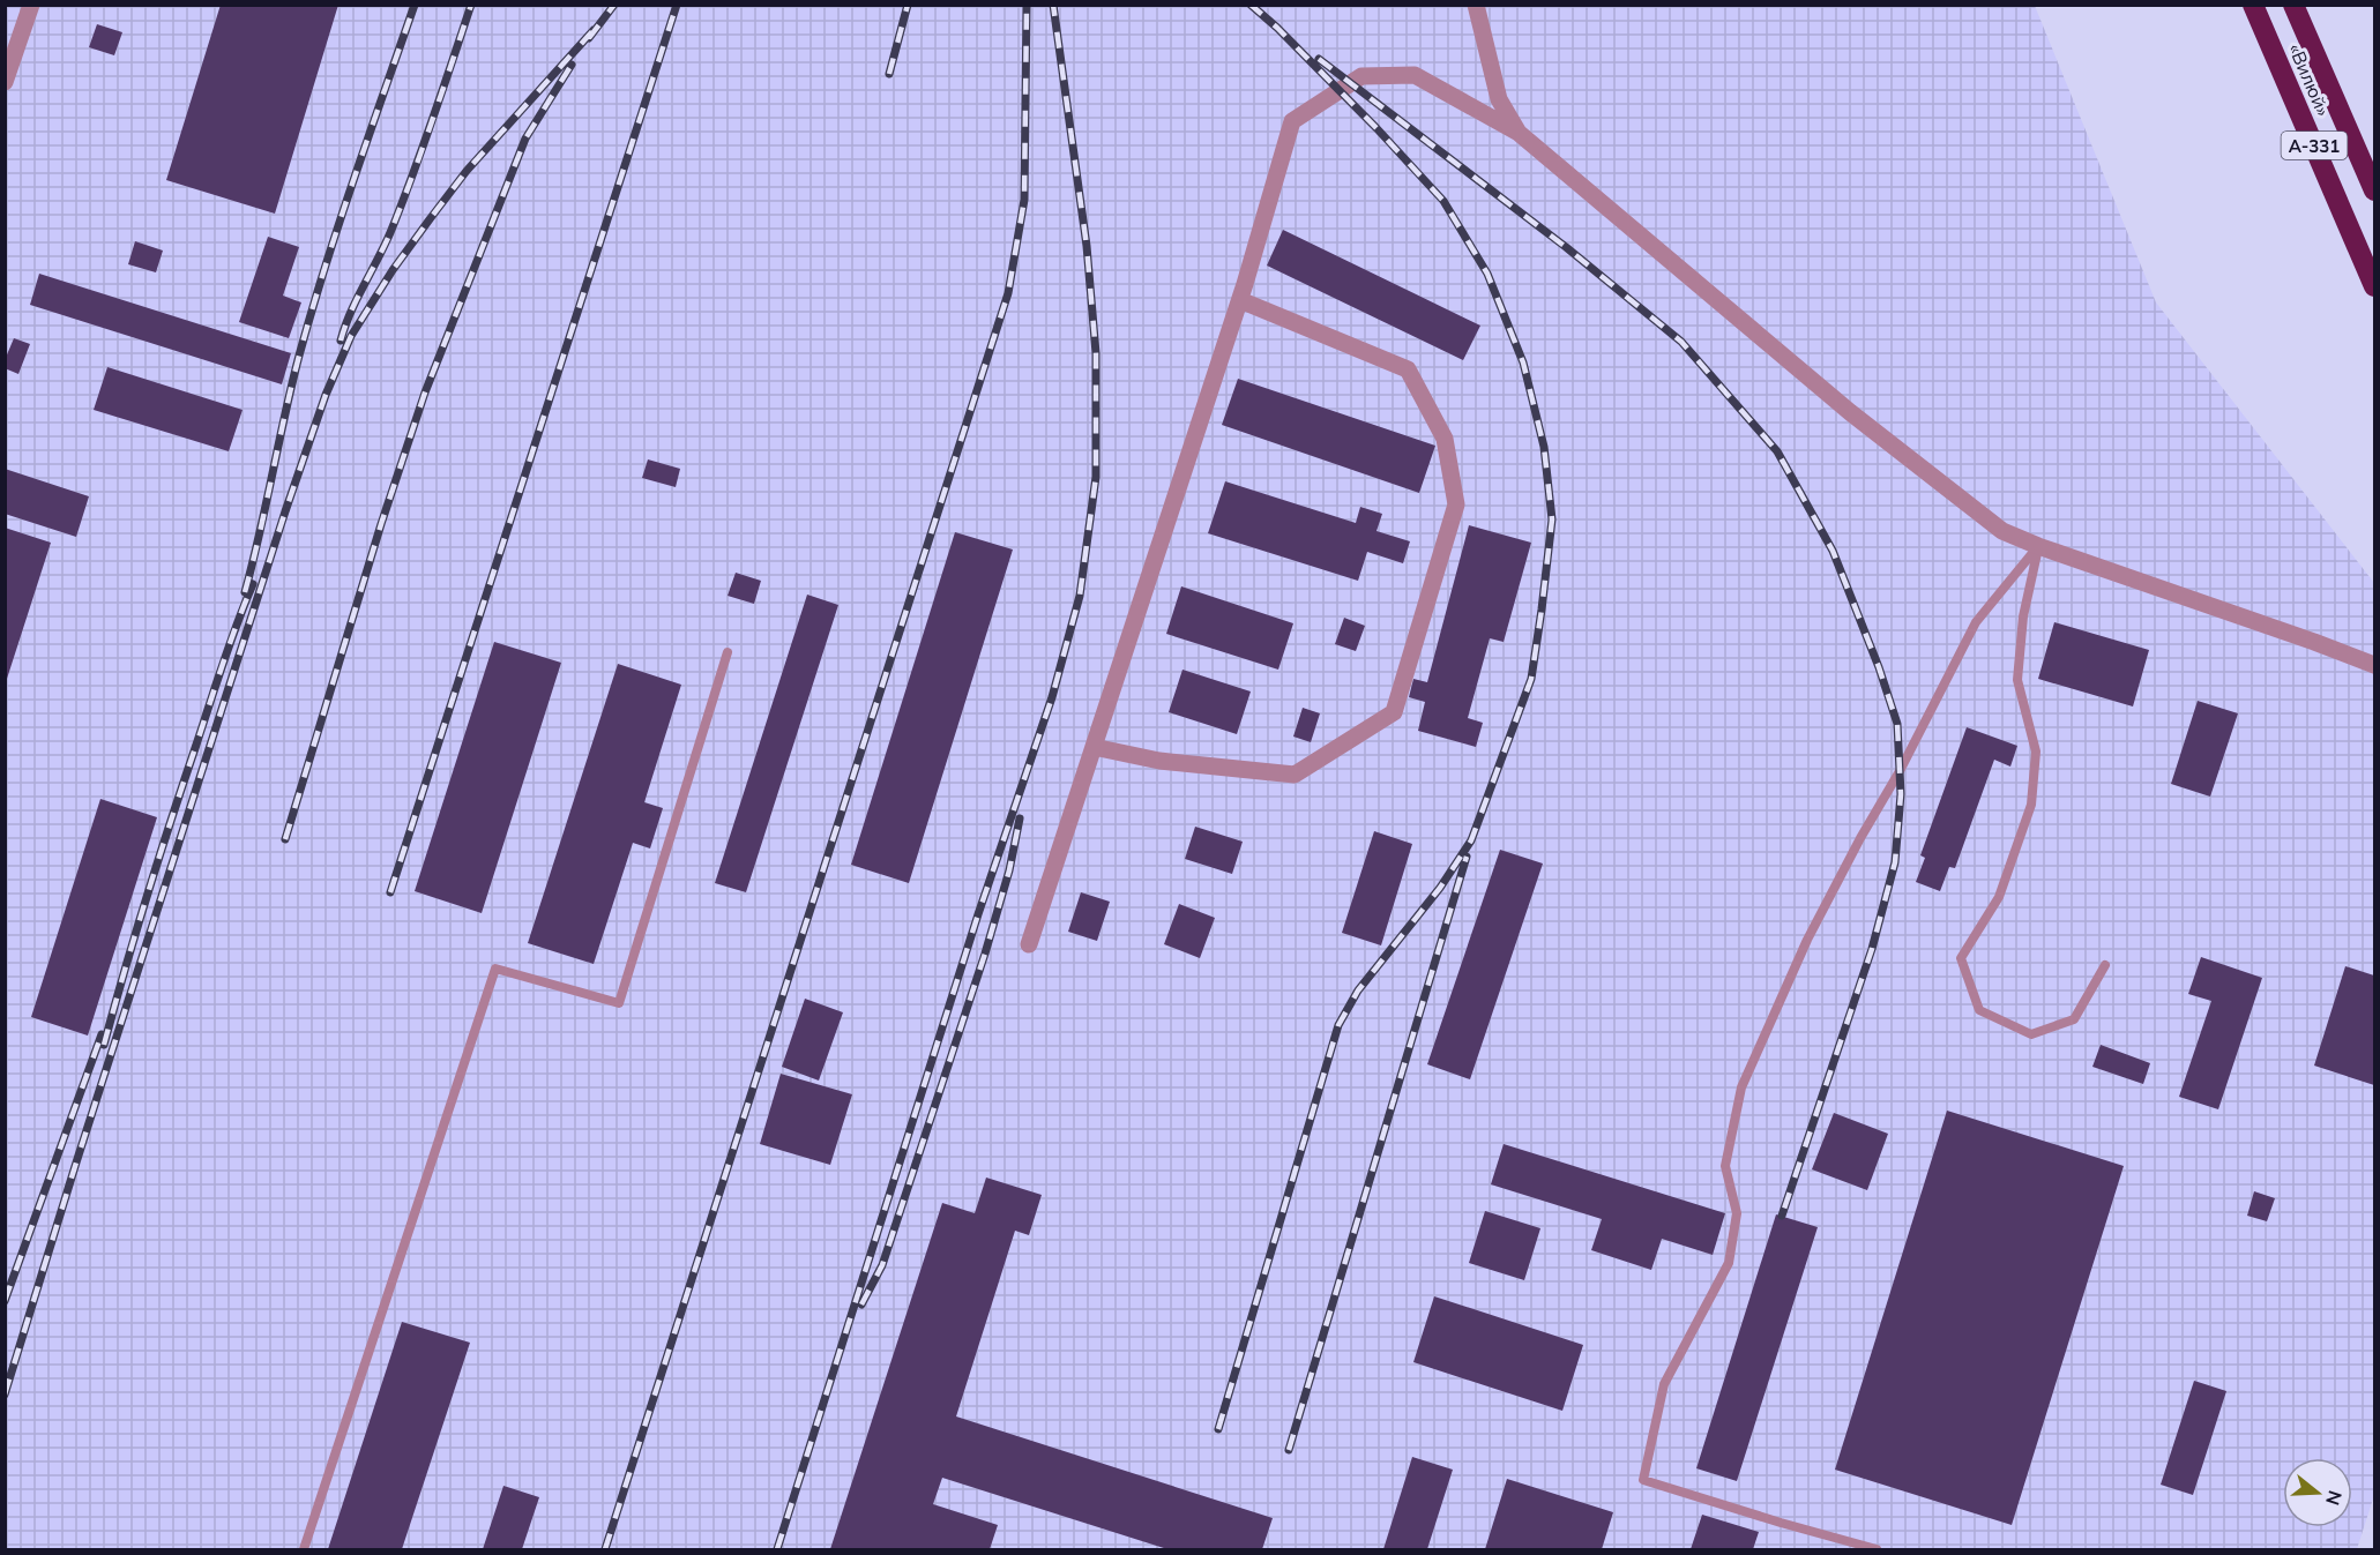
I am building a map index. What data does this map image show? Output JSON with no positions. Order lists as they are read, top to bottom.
{
  "streets": {
    "highway": ["«Вилюй»", "А-331"]
  },
  "north": "right"
}
